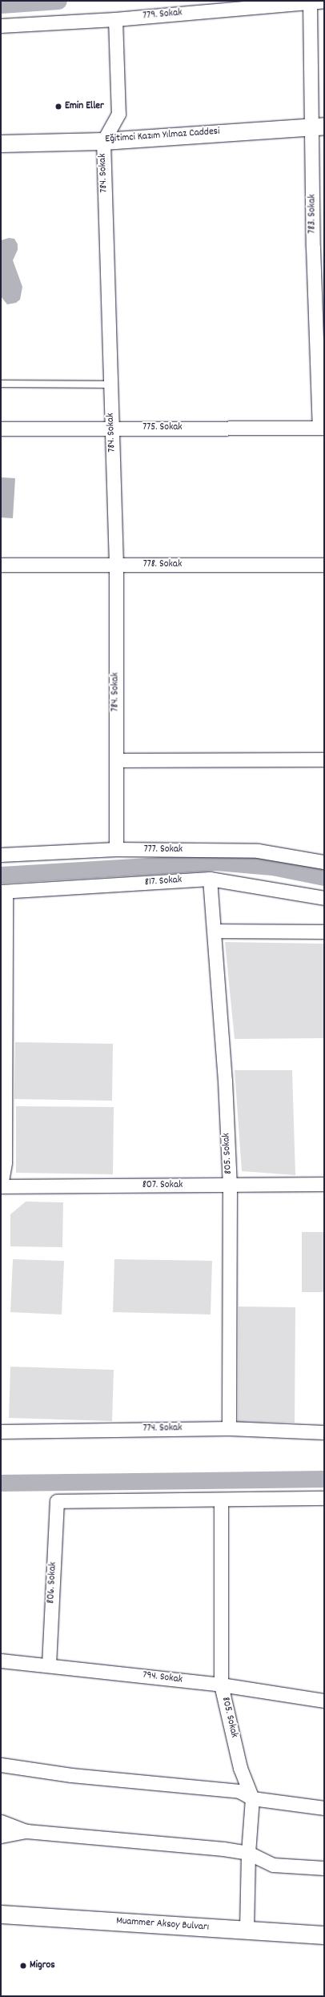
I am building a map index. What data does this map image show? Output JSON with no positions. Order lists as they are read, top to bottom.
{
  "streets": {
    "main road": ["Muammer Aksoy Bulvarı"],
    "street": [
      "779. Sokak",
      "Eğitimci Kazım Yılmaz Caddesi",
      "784. Sokak",
      "783. Sokak",
      "775. Sokak",
      "778. Sokak",
      "777. Sokak",
      "817. Sokak",
      "805. Sokak",
      "807. Sokak",
      "774. Sokak",
      "806. Sokak",
      "794. Sokak"
    ]
  },
  "crossings": [
    ["779. Sokak", "784. Sokak"],
    ["779. Sokak", "783. Sokak"],
    ["Eğitimci Kazım Yılmaz Caddesi", "784. Sokak"],
    ["Eğitimci Kazım Yılmaz Caddesi", "783. Sokak"],
    ["784. Sokak", "775. Sokak"],
    ["784. Sokak", "778. Sokak"],
    ["784. Sokak", "777. Sokak"],
    ["783. Sokak", "775. Sokak"],
    ["817. Sokak", "805. Sokak"],
    ["805. Sokak", "807. Sokak"],
    ["805. Sokak", "774. Sokak"],
    ["805. Sokak", "806. Sokak"],
    ["805. Sokak", "794. Sokak"],
    ["805. Sokak", "Muammer Aksoy Bulvarı"],
    ["806. Sokak", "794. Sokak"]
  ],
  "places": ["Emin Eller", "Migros"]
}
